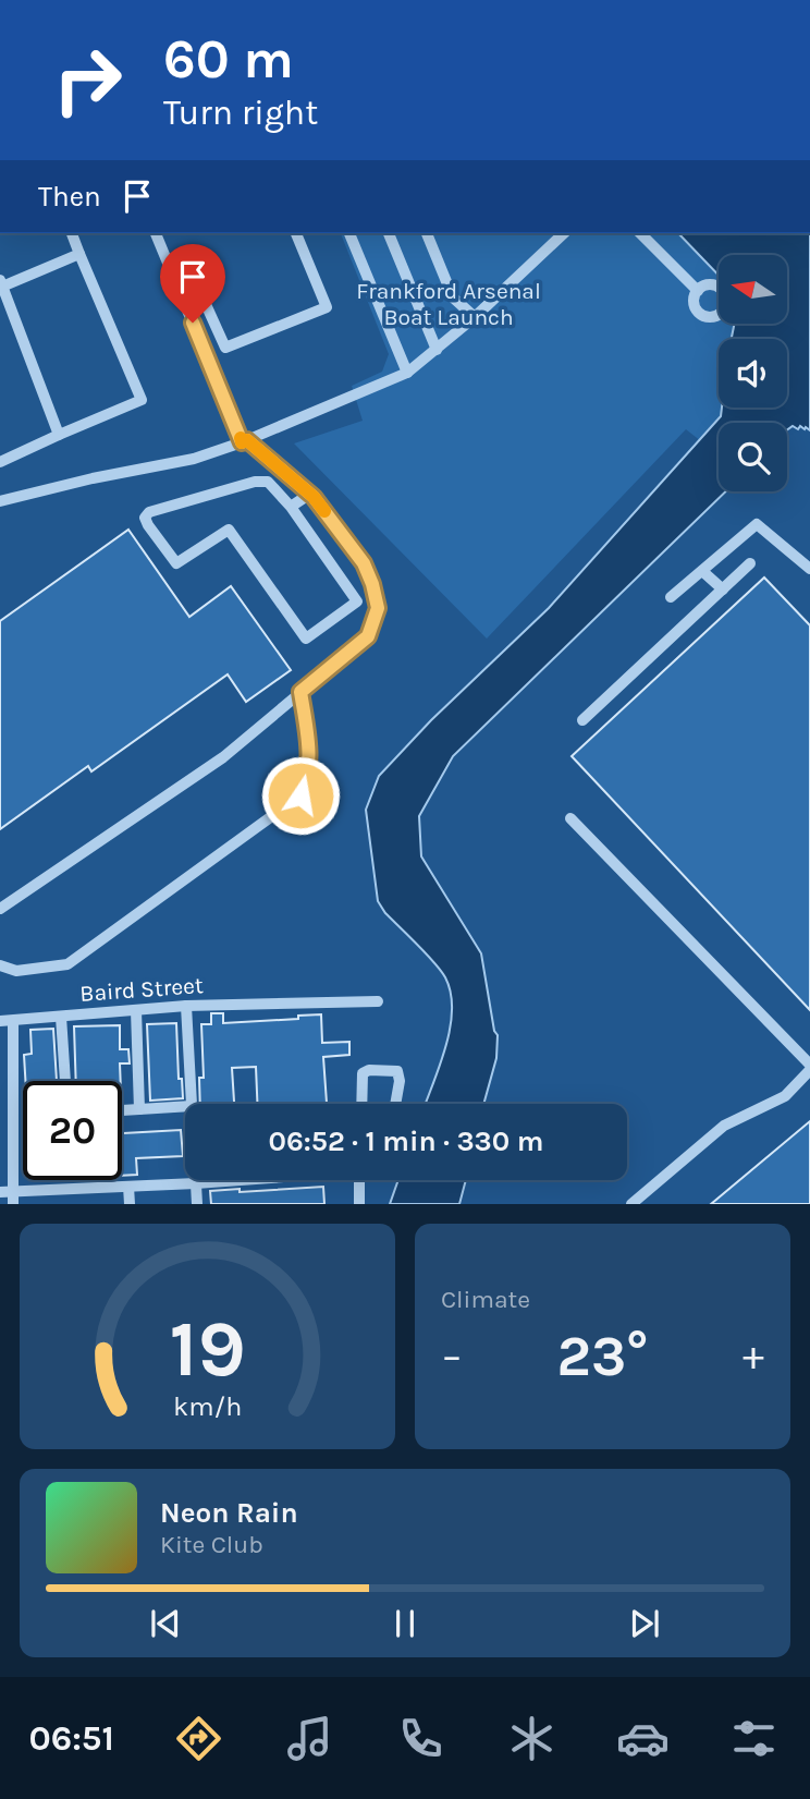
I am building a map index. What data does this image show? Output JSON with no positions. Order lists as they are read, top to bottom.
{
  "streets": {
    "street": ["Baird Street"]
  },
  "parks": ["Frankford Arsenal Boat Launch"],
  "north": "left",
  "page": {
    "turn": ["60 m", "Turn right"],
    "then": "Then",
    "limit": "20",
    "trip": "06:52 · 1 min · 330 m",
    "tile": "Climate",
    "heat": ["−", "23°", "+"],
    "song": ["Neon Rain", "Kite Club"],
    "tabs": "06:51",
    "gauge": ["19", "km/h"]
  }
}
